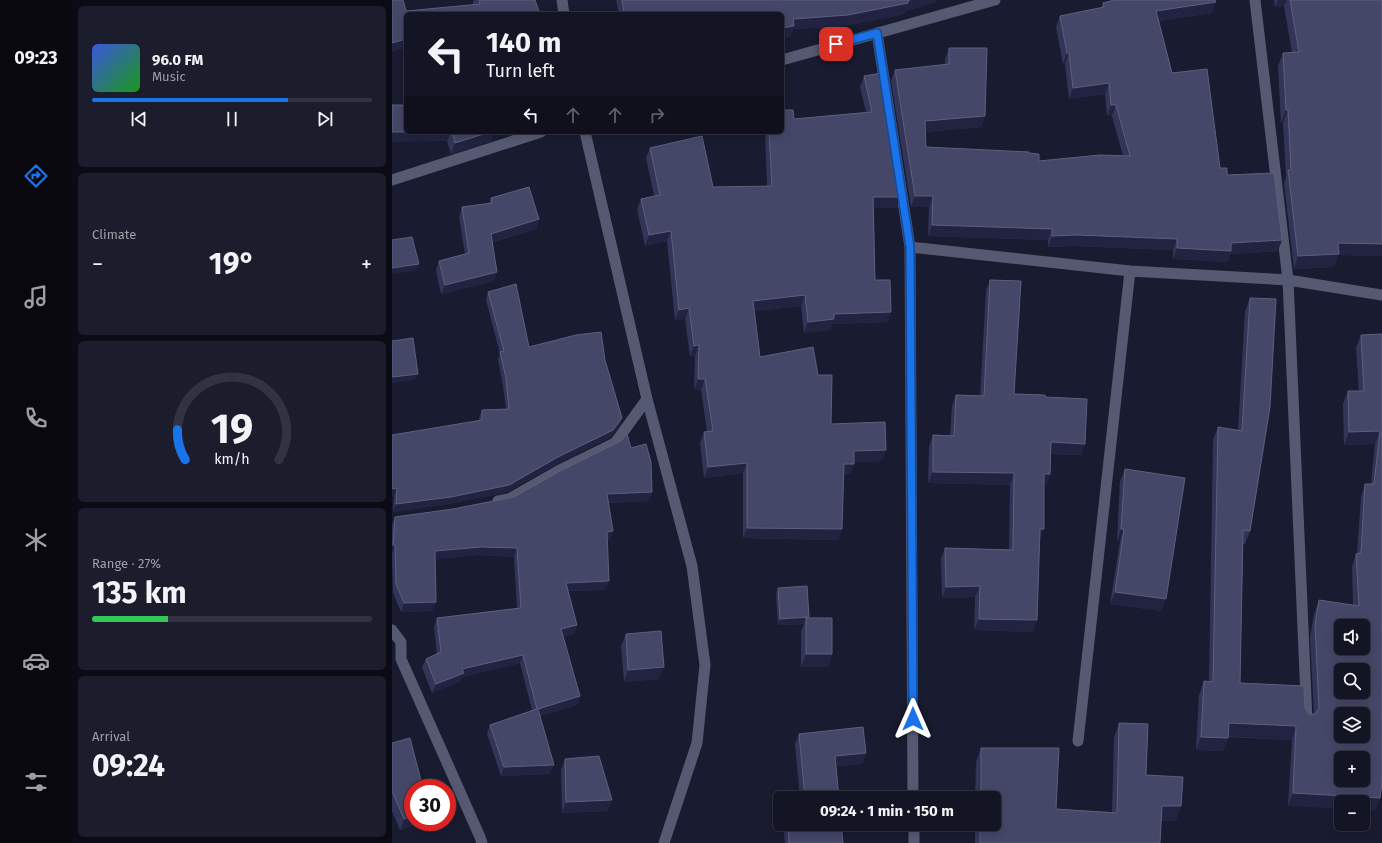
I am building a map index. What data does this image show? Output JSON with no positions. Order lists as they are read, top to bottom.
{
  "page": {
    "tabs": "09:23",
    "turn": ["140 m", "Turn left"],
    "song": ["96.0 FM", "Music"],
    "tile": [
      "Climate",
      ["Range · 27%", "135 km"],
      ["Arrival", "09:24"]
    ],
    "heat": ["−", "19°", "+"],
    "map_buttons": ["+", "−"],
    "limit": "30",
    "trip": "09:24 · 1 min · 150 m",
    "gauge": ["19", "km/h"]
  }
}
